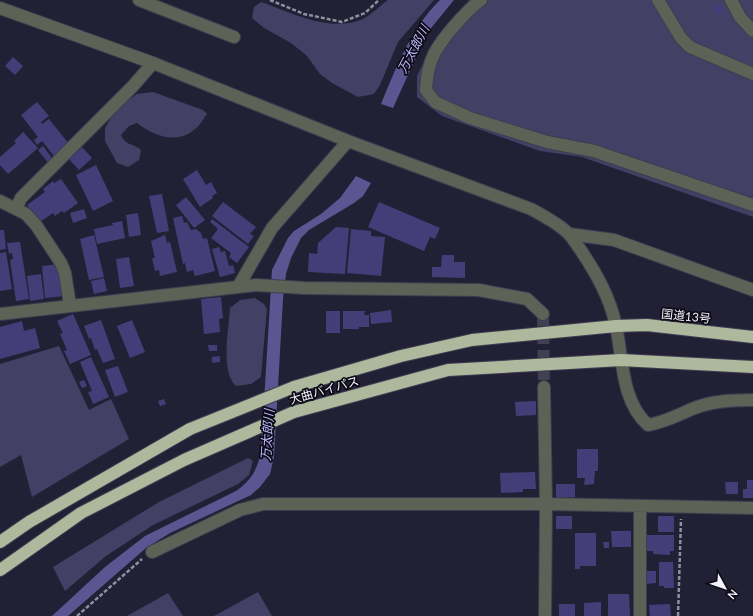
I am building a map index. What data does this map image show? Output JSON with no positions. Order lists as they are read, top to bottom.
{
  "streets": {
    "highway": ["国道13号", "大曲バイパス"]
  },
  "crossings": [
    ["国道13号", "大曲バイパス"]
  ],
  "water": ["万太郎川"],
  "north": "bottom right"
}
